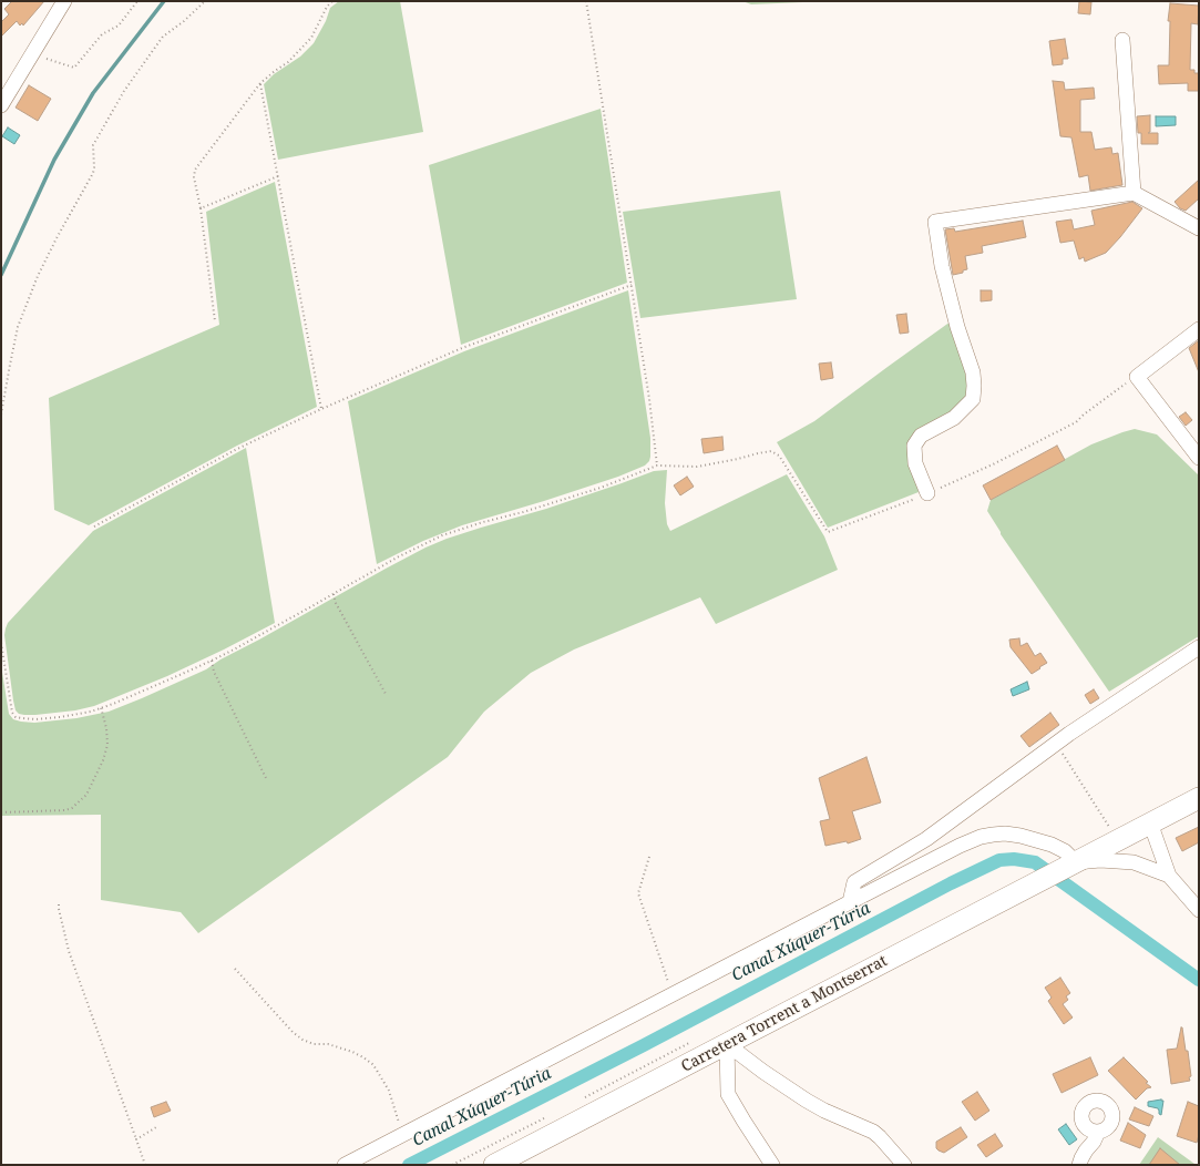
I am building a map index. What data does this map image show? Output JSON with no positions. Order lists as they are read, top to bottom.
{
  "streets": {
    "main road": ["Carretera Torrent a Montserrat"]
  },
  "water": ["Canal Xúquer-Túria"]
}
